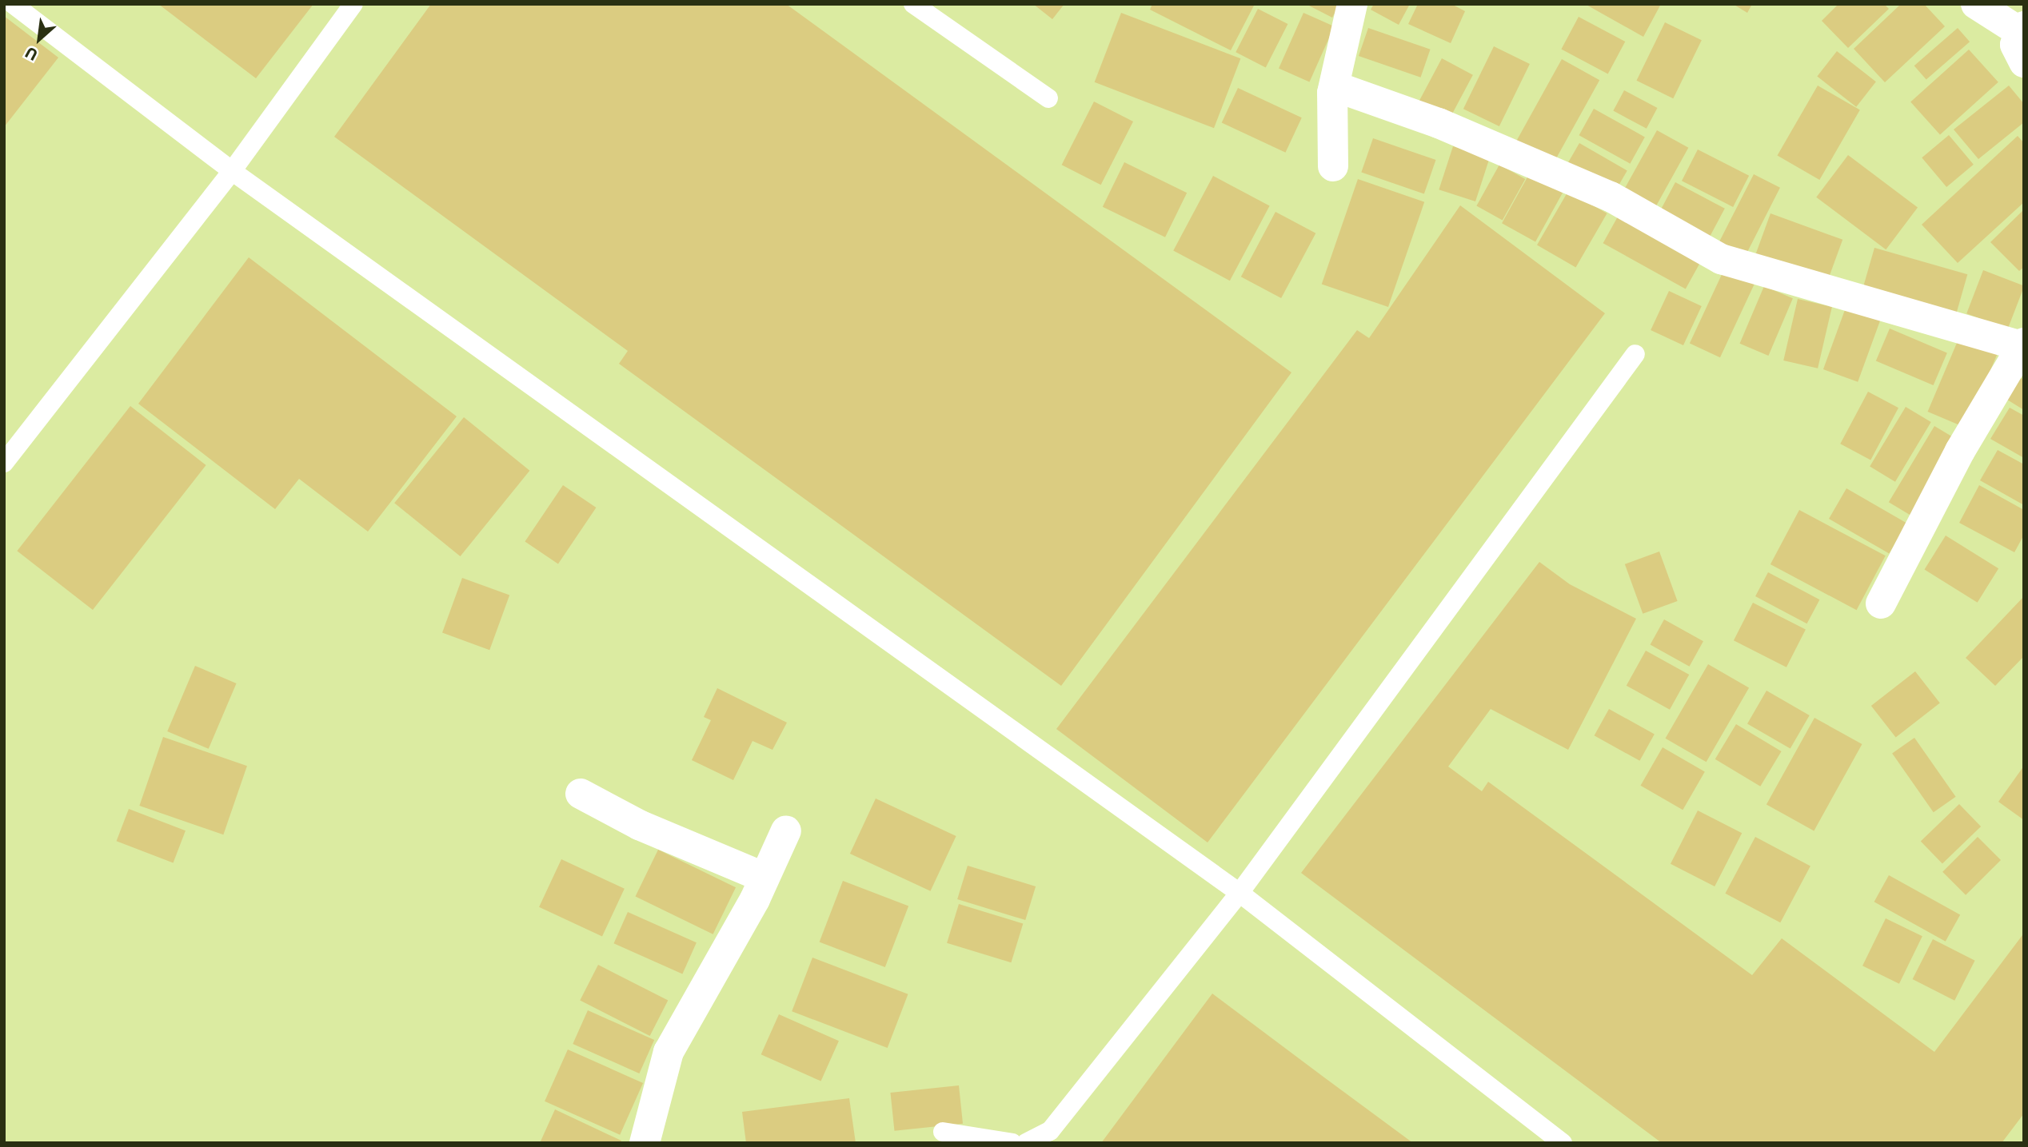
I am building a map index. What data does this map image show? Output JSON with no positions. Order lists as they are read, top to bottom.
{
  "north": "bottom left"
}
